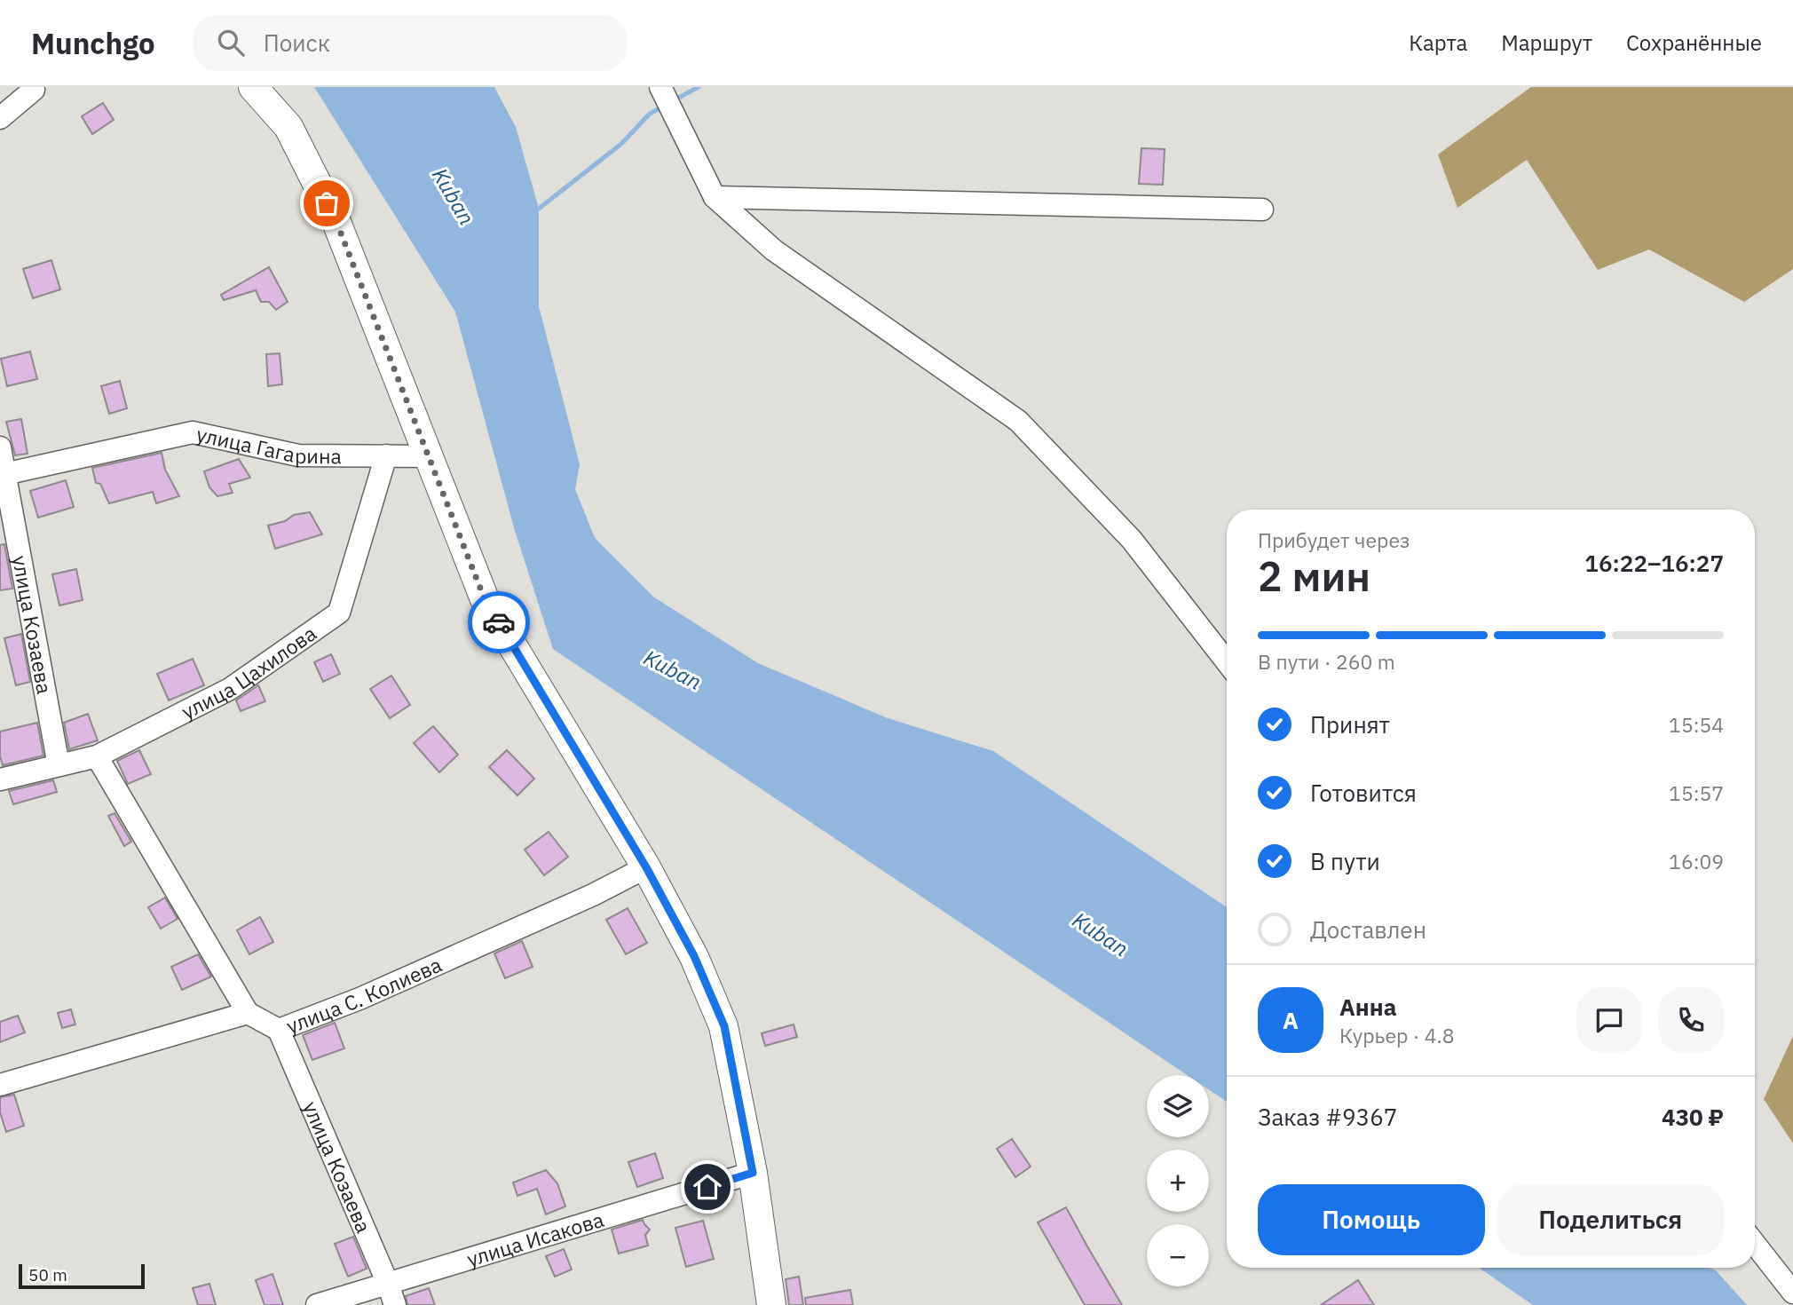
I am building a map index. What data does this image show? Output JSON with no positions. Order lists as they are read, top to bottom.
{
  "streets": {
    "street": [
      "улица Гагарина",
      "улица Козаева",
      "улица Цахилова",
      "улица С. Колиева",
      "улица Исакова"
    ]
  },
  "crossings": [
    ["улица Гагарина", "улица Козаева"],
    ["улица Гагарина", "улица Цахилова"],
    ["улица Козаева", "улица Цахилова"],
    ["улица Козаева", "улица С. Колиева"],
    ["улица Козаева", "улица Исакова"]
  ],
  "water": ["Kuban"],
  "scale_bar": "50 m",
  "page": {
    "header": "Munchgo",
    "search": "Поиск",
    "nav": ["Карта", "Маршрут", "Сохранённые"],
    "heading": ["2 мин", "Прибудет через", "16:22–16:27"],
    "panel": [
      "Анна",
      "Курьер · 4.8",
      "Заказ #9367",
      "430 ₽"
    ],
    "bar": "В пути · 260 m",
    "list": [
      ["Принят", "15:54"],
      ["Готовится", "15:57"],
      ["В пути", "16:09"],
      "Доставлен"
    ],
    "round": "А",
    "map_buttons": ["+", "−"],
    "buttons": ["Помощь", "Поделиться"],
    "scale": "50 m"
  }
}
